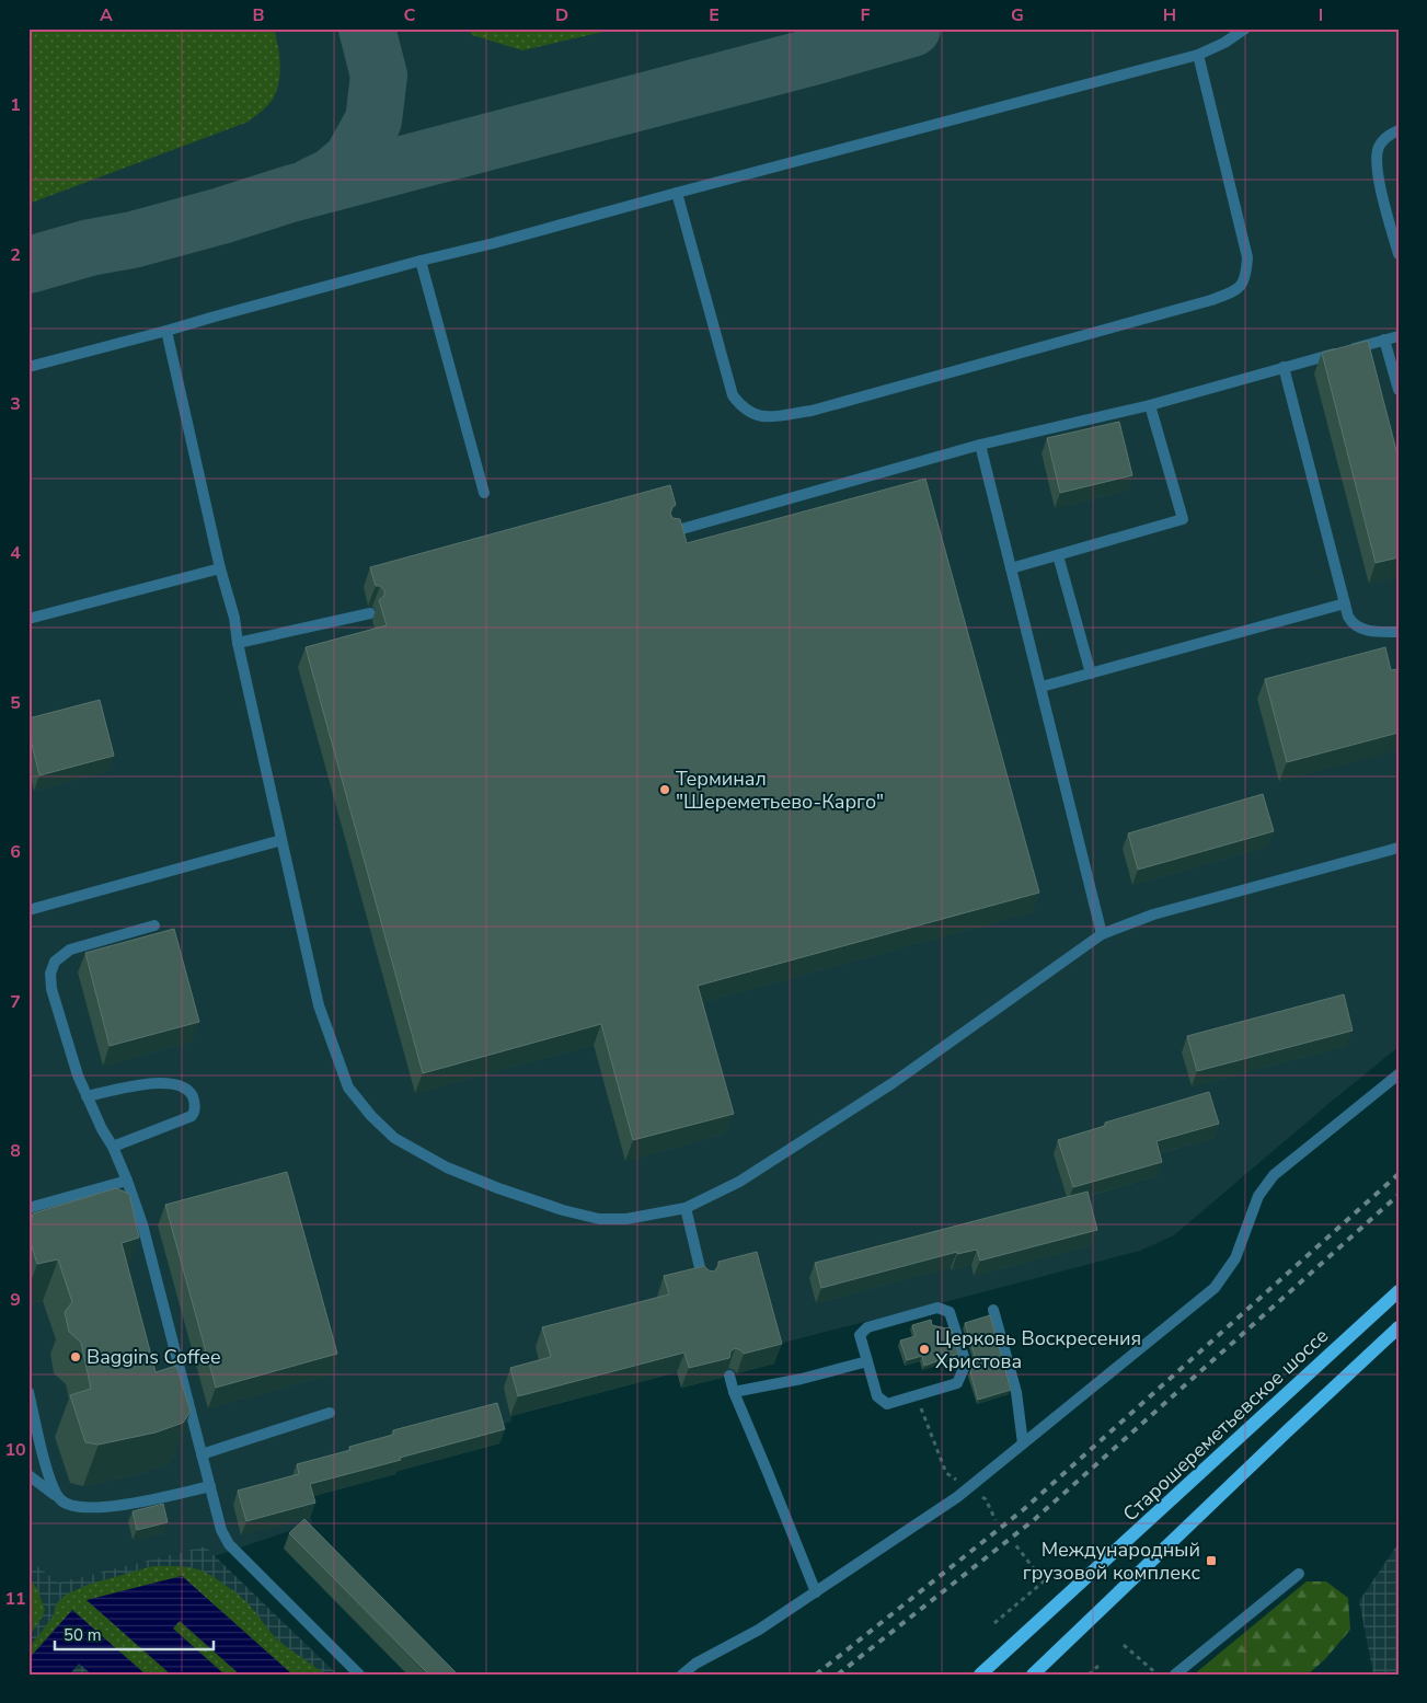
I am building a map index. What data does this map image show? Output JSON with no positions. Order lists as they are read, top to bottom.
{
  "streets": {
    "main road": ["Старошереметьевское шоссе"]
  },
  "places": {
    "other": ["Терминал \"Шереметьево-Карго\"", "Церковь Воскресения Христова", "Baggins Coffee"],
    "transit": ["Международный грузовой комплекс"]
  },
  "scale_bar": "50 m",
  "grid": {
    "columns": [
      "A",
      "B",
      "C",
      "D",
      "E",
      "F",
      "G",
      "H",
      "I"
    ],
    "rows": [
      "1",
      "2",
      "3",
      "4",
      "5",
      "6",
      "7",
      "8",
      "9",
      "10",
      "11"
    ]
  }
}
